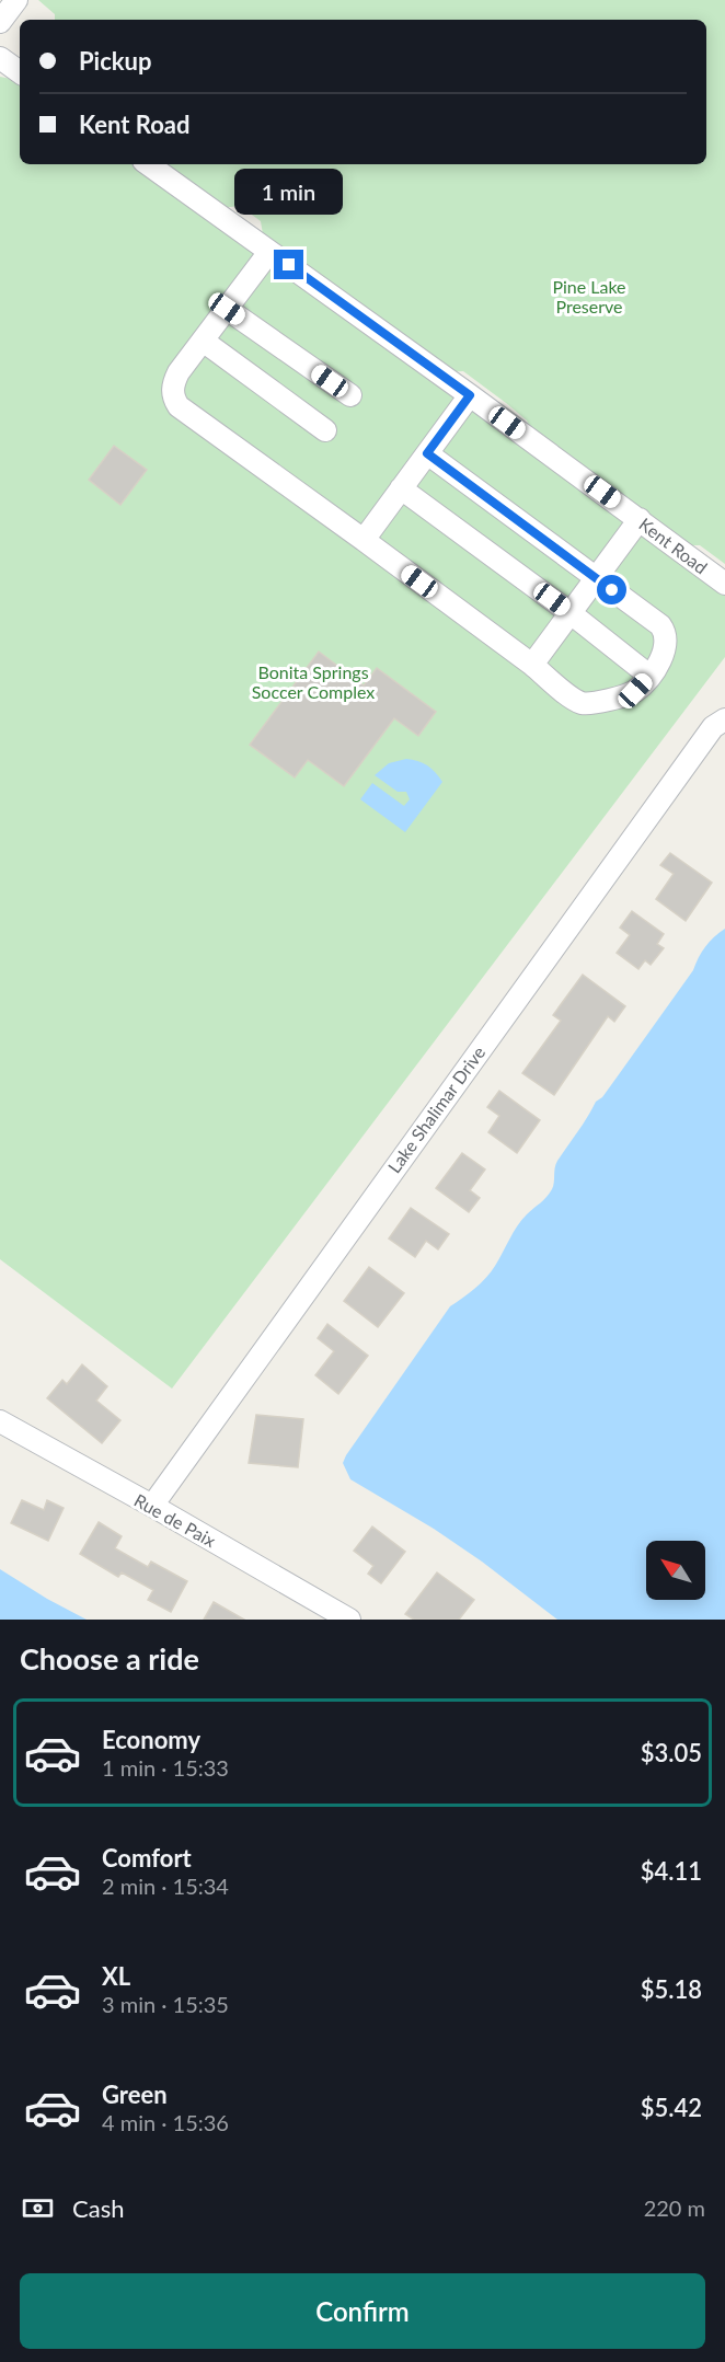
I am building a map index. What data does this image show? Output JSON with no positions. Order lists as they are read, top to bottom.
{
  "streets": {
    "street": ["Kent Road", "Lake Shalimar Drive", "Rue de Paix"]
  },
  "crossings": [
    ["Lake Shalimar Drive", "Rue de Paix"]
  ],
  "parks": ["Pine Lake Preserve", "Bonita Springs Soccer Complex"],
  "north": "top left",
  "page": {
    "banner": ["Pickup", "Kent Road"],
    "bubble": "1 min",
    "heading": "Choose a ride",
    "list": [
      {
        "name": "Economy",
        "note": "1 min · 15:33",
        "value": "$3.05"
      },
      {
        "name": "Comfort",
        "note": "2 min · 15:34",
        "value": "$4.11"
      },
      {
        "name": "XL",
        "note": "3 min · 15:35",
        "value": "$5.18"
      },
      {
        "name": "Green",
        "note": "4 min · 15:36",
        "value": "$5.42"
      }
    ],
    "pay": ["Cash", "220 m"],
    "buttons": "Confirm"
  }
}
